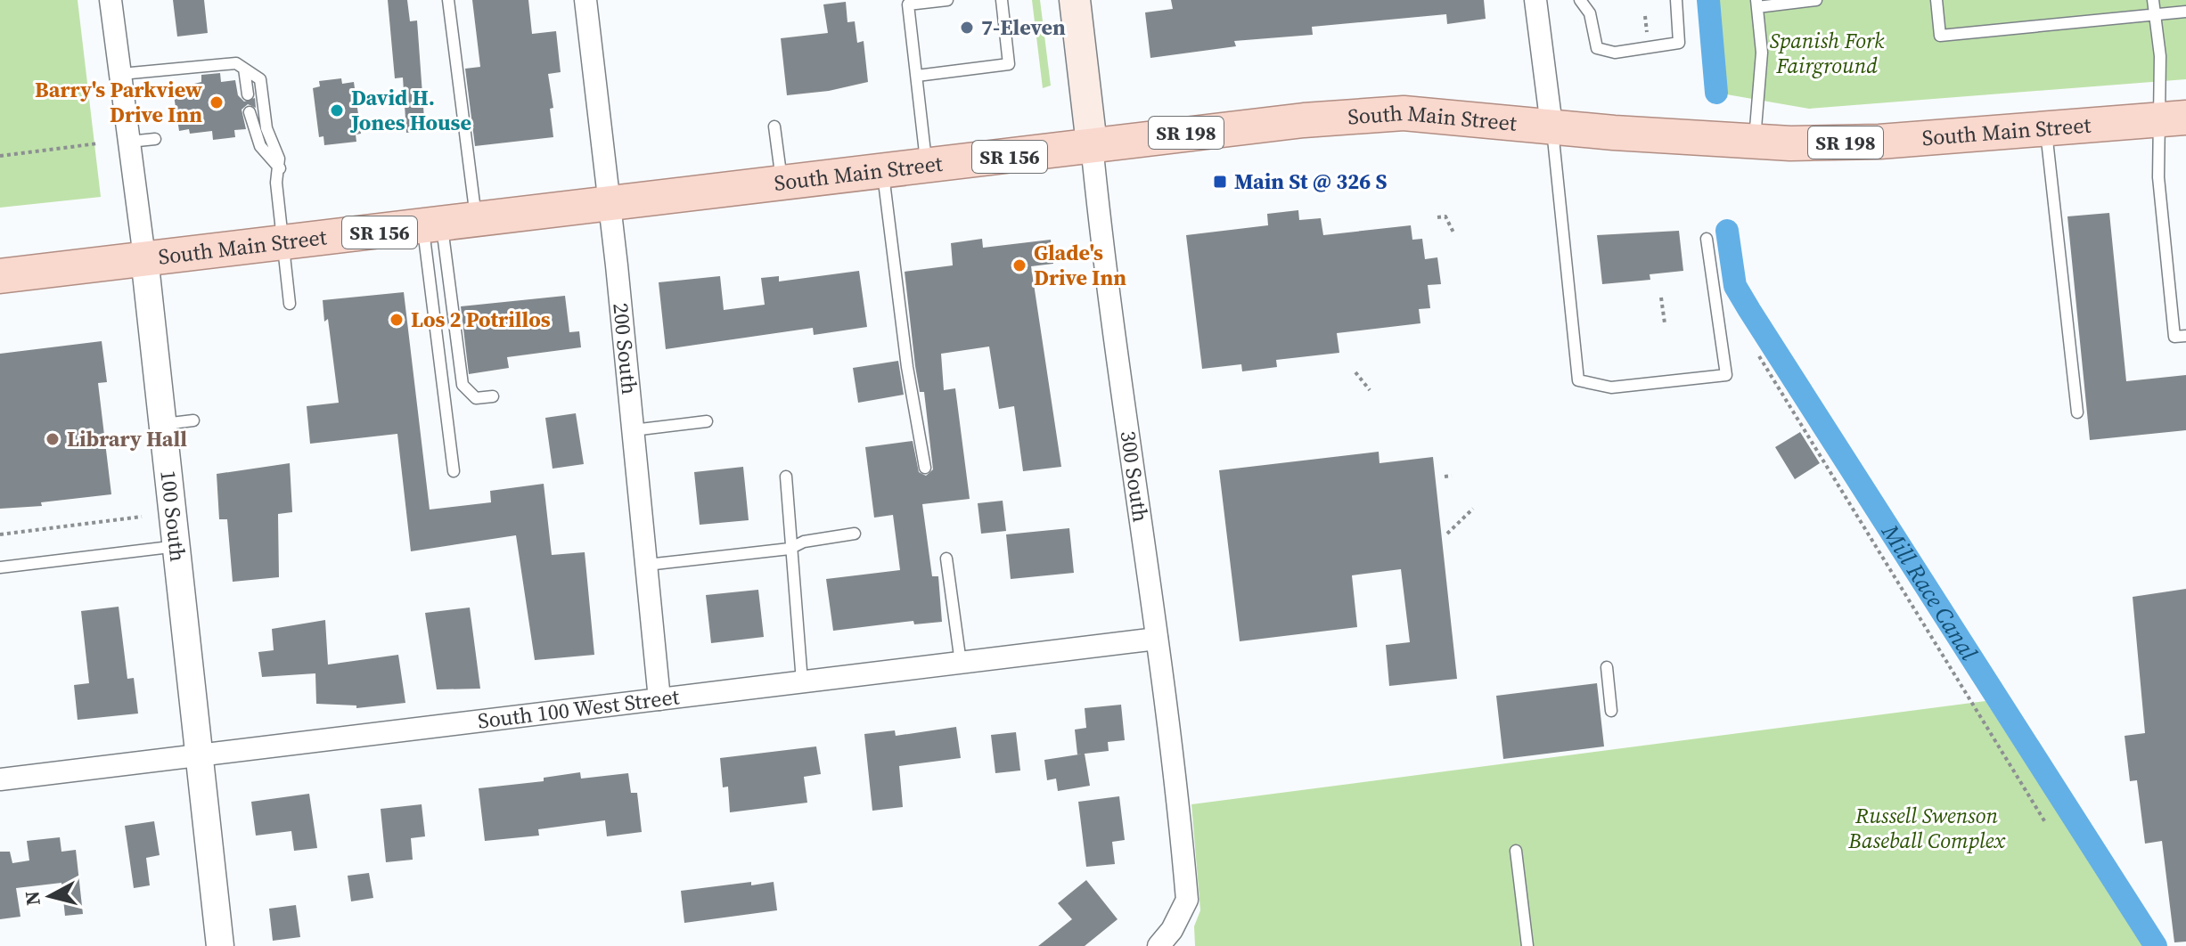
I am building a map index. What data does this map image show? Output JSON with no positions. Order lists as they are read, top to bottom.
{
  "streets": {
    "main road": [
      "South Main Street",
      "SR 198",
      "SR 156",
      "300 South"
    ],
    "street": ["200 South", "100 South", "South 100 West Street"]
  },
  "crossings": [
    ["South Main Street", "200 South"],
    ["South Main Street", "300 South"],
    ["South Main Street", "100 South"],
    ["200 South", "South 100 West Street"],
    ["300 South", "South 100 West Street"],
    ["100 South", "South 100 West Street"]
  ],
  "water": ["Mill Race Canal"],
  "parks": ["Spanish Fork Fairground", "Russell Swenson Baseball Complex"],
  "places": {
    "other": [
      "7-Eleven",
      "Barry's Parkview Drive Inn",
      "David H. Jones House",
      "Glade's Drive Inn",
      "Los 2 Potrillos",
      "Library Hall"
    ],
    "transit": ["Main St @ 326 S"]
  },
  "north": "left"
}
